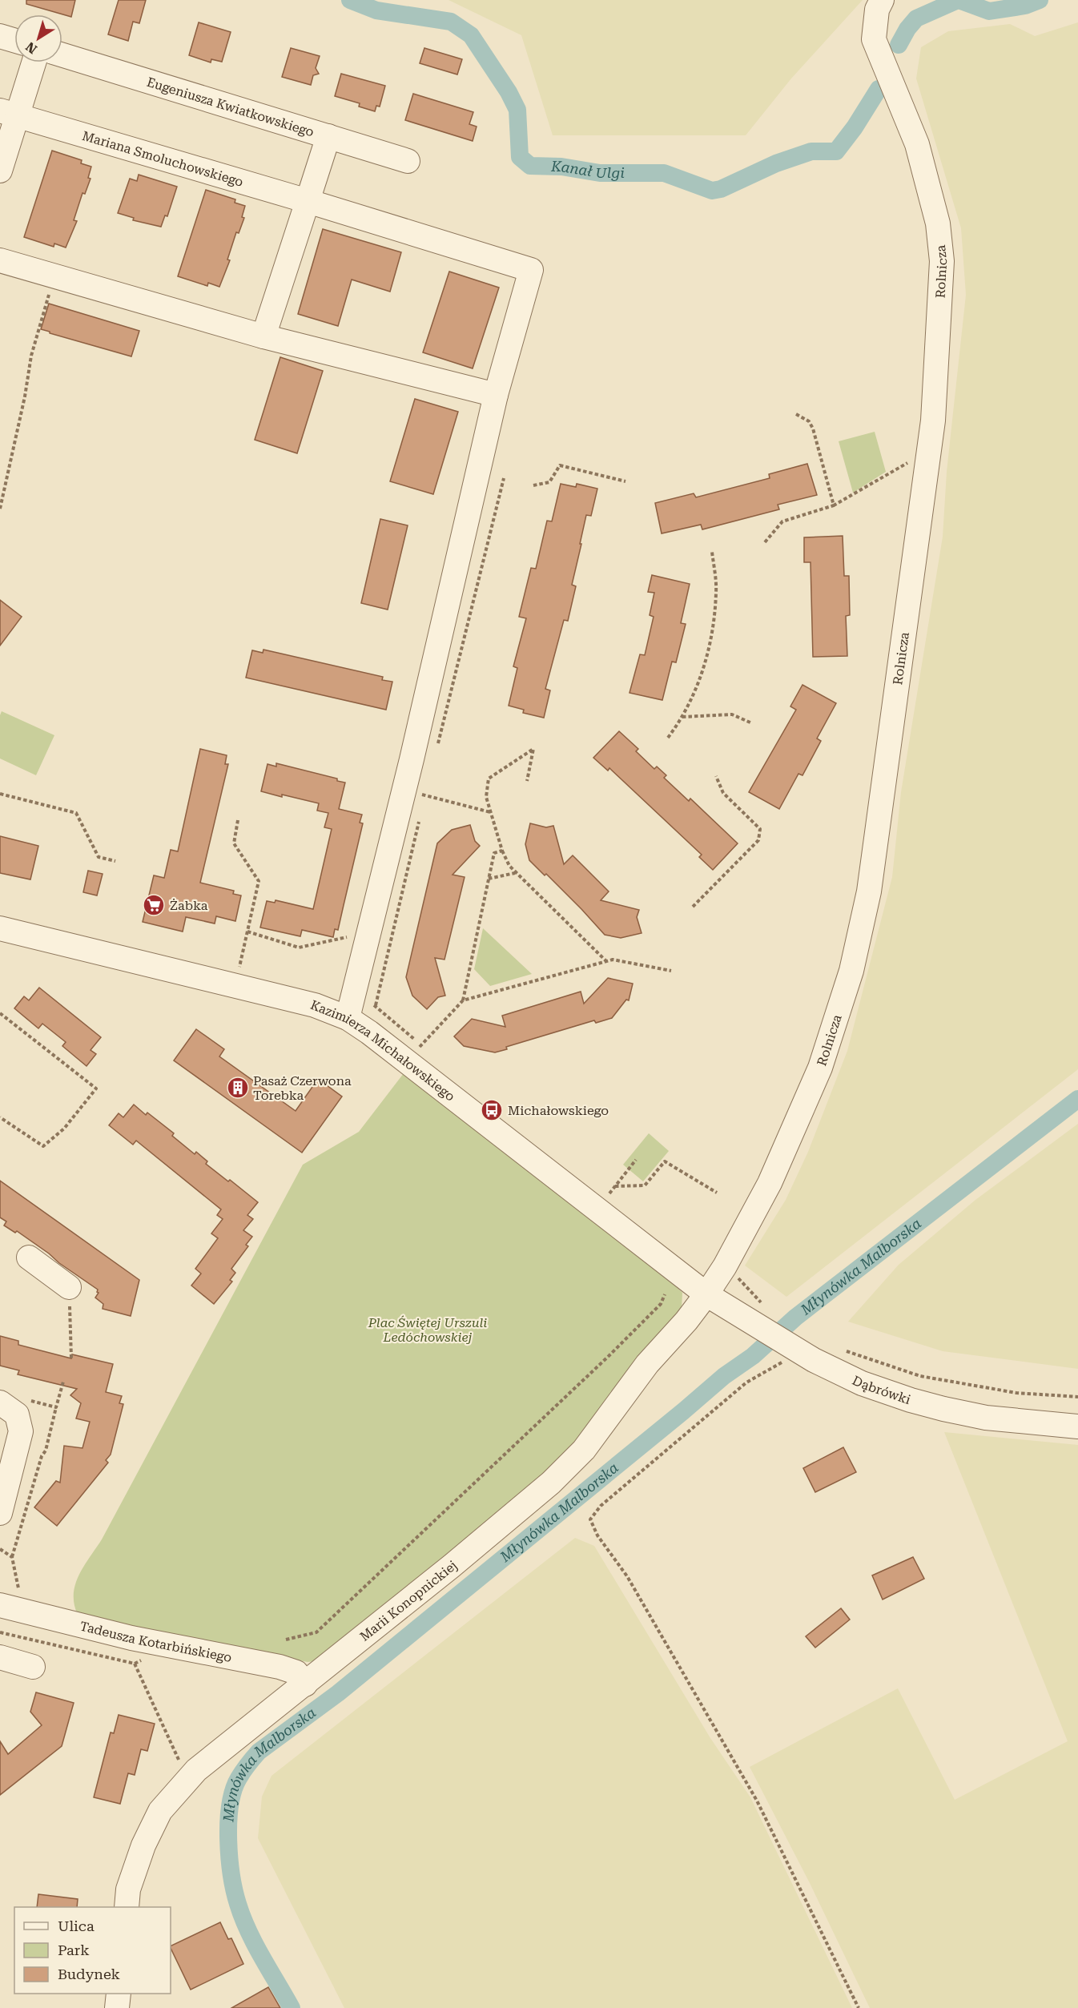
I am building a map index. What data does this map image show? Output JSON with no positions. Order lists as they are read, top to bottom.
{
  "streets": {
    "street": [
      "Eugeniusza Kwiatkowskiego",
      "Mariana Smoluchowskiego",
      "Rolnicza",
      "Kazimierza Michałowskiego",
      "Dąbrówki",
      "Marii Konopnickiej",
      "Tadeusza Kotarbińskiego"
    ]
  },
  "crossings": [
    ["Rolnicza", "Kazimierza Michałowskiego"],
    ["Rolnicza", "Dąbrówki"],
    ["Rolnicza", "Marii Konopnickiej"],
    ["Kazimierza Michałowskiego", "Dąbrówki"],
    ["Kazimierza Michałowskiego", "Marii Konopnickiej"],
    ["Dąbrówki", "Marii Konopnickiej"],
    ["Marii Konopnickiej", "Tadeusza Kotarbińskiego"]
  ],
  "water": ["Kanał Ulgi", "Młynówka Malborska"],
  "parks": ["Plac Świętej Urszuli Ledóchowskiej"],
  "places": {
    "supermarket": ["Żabka"],
    "building": ["Pasaż Czerwona Torebka"],
    "bus stop": ["Michałowskiego"]
  },
  "legend": ["Ulica", "Park", "Budynek"],
  "north": "bottom left"
}
